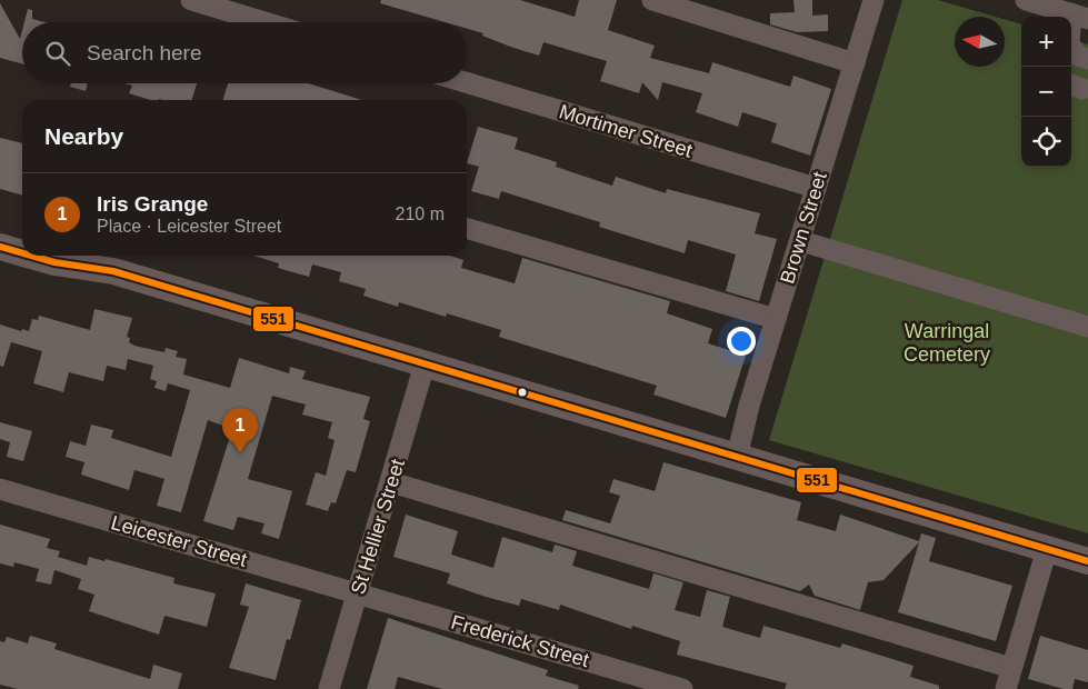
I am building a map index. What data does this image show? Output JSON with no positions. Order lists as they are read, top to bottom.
{
  "streets": {
    "street": [
      "Mortimer Street",
      "Brown Street",
      "St Hellier Street",
      "Leicester Street",
      "Frederick Street"
    ]
  },
  "crossings": [
    ["Mortimer Street", "Brown Street"],
    ["St Hellier Street", "Leicester Street"],
    ["St Hellier Street", "Frederick Street"],
    ["Leicester Street", "Frederick Street"]
  ],
  "parks": ["Warringal Cemetery"],
  "lines": ["transit line 551"],
  "north": "left",
  "page": {
    "map_buttons": ["+", "−"],
    "search": "Search here",
    "heading": "Nearby",
    "list": [
      {
        "mark": "1",
        "name": "Iris Grange",
        "note": "Place · Leicester Street",
        "value": "210 m"
      }
    ],
    "pins": "1"
  }
}
